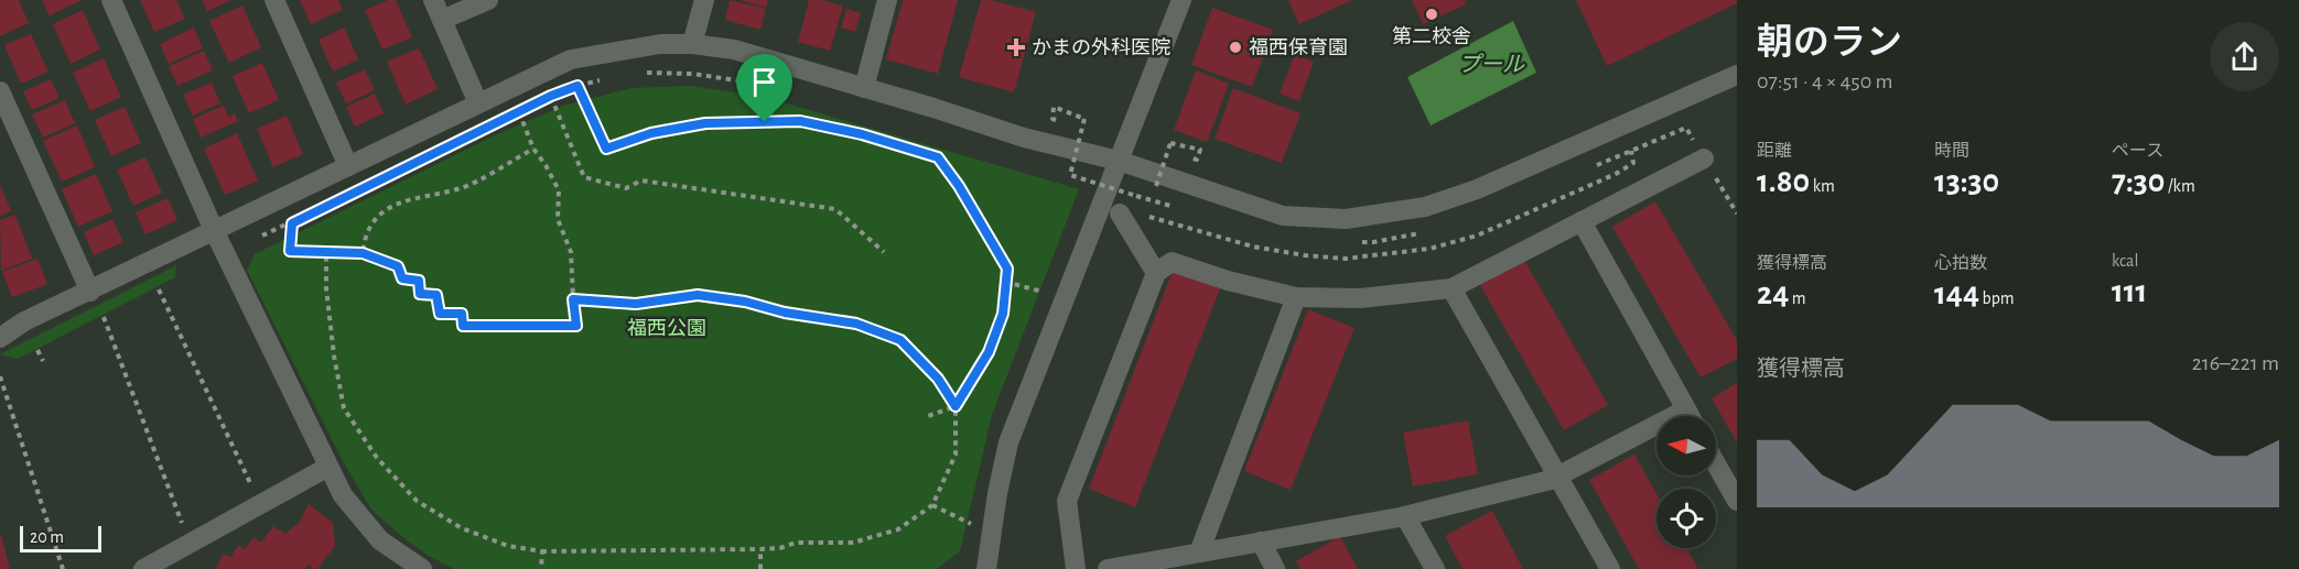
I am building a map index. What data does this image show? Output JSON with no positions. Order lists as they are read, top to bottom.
{
  "water": ["プール"],
  "parks": ["福西公園"],
  "places": {
    "other": ["第二校舎", "福西保育園"],
    "health": ["かまの外科医院"]
  },
  "scale_bar": "20 m",
  "north": "left",
  "page": {
    "heading": ["朝のラン", "07:51 · 4 × 450 m"],
    "stats": [
      ["距離", "1.80 km"],
      ["時間", "13:30"],
      ["ペース", "7:30 /km"],
      ["獲得標高", "24 m"],
      ["心拍数", "144 bpm"],
      ["kcal", "111"]
    ],
    "chart": ["獲得標高", "216–221 m"],
    "scale": "20 m"
  }
}
